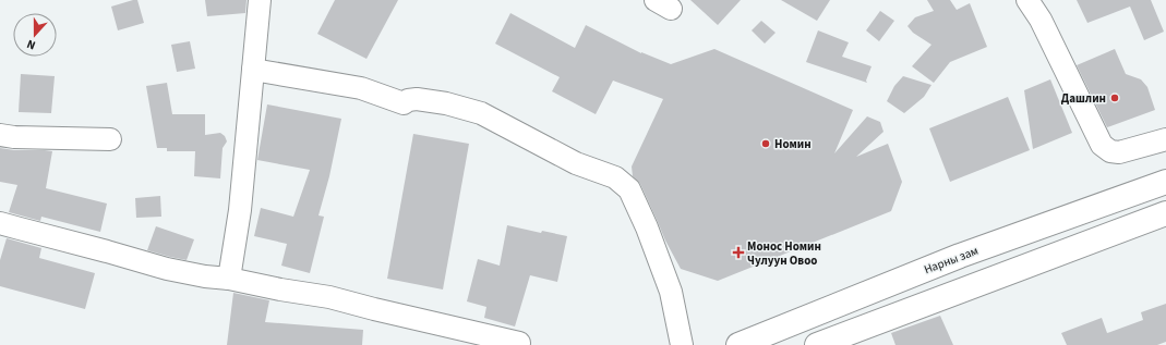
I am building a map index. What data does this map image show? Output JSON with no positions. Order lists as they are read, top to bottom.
{
  "streets": {
    "main road": ["Нарны зам"]
  },
  "places": {
    "other": ["Дашлин", "Номин"],
    "health": ["Монос Номин Чулуун Овоо"]
  },
  "north": "bottom"
}
